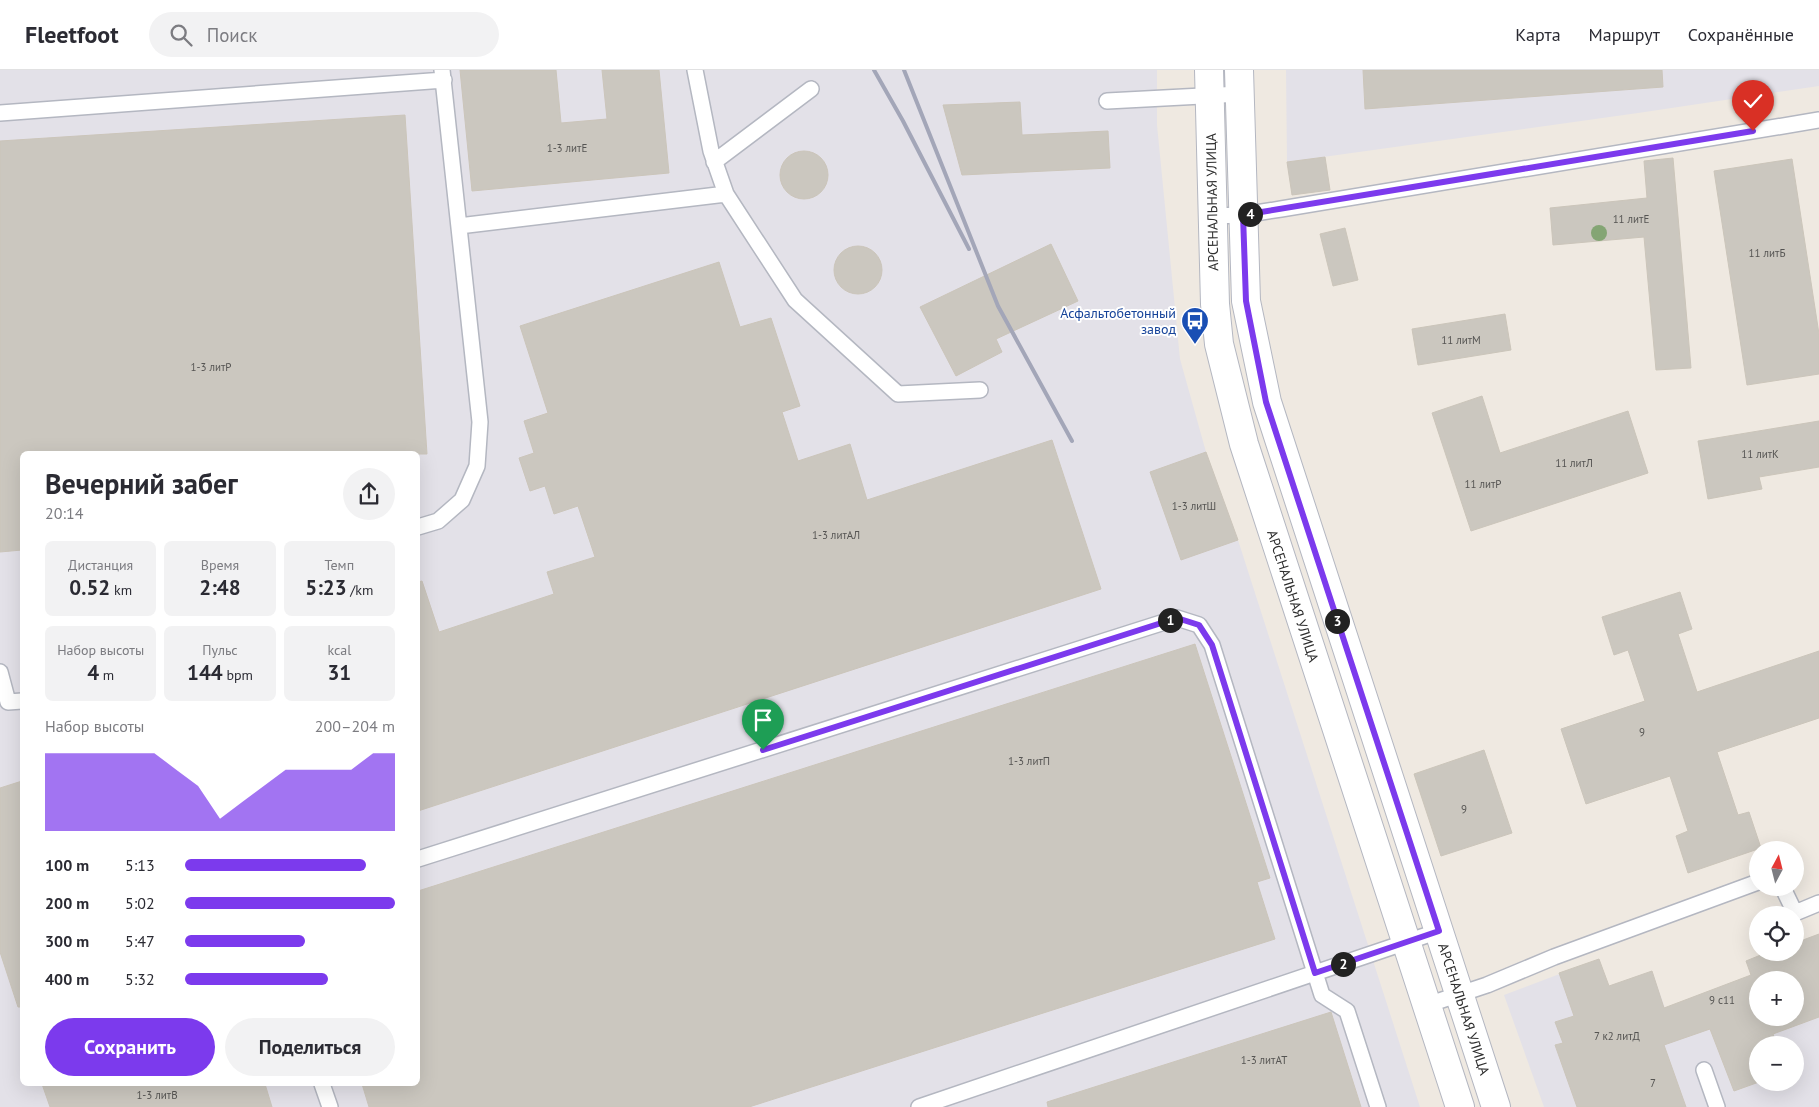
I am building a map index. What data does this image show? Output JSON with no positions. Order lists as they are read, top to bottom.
{
  "streets": {
    "street": ["АРСЕНАЛЬНАЯ УЛИЦА"]
  },
  "places": {
    "bus stop": ["Асфальтобетонный завод"]
  },
  "house_numbers": [
    "1-3 литЕ",
    "11 литЕ",
    "11 литБ",
    "11 литМ",
    "1-3 литР",
    "11 литК",
    "11 литЛ",
    "11 литР",
    "1-3 литШ",
    "1-3 литАЛ",
    "9",
    "1-3 литП",
    "9",
    "9 с11",
    "7 к2 литД",
    "1-3 литАТ",
    "7",
    "1-3 литВ"
  ],
  "north": "top",
  "page": {
    "header": "Fleetfoot",
    "search": "Поиск",
    "nav": ["Карта", "Маршрут", "Сохранённые"],
    "pins": [
      "4",
      "1",
      "3",
      "2"
    ],
    "heading": ["Вечерний забег", "20:14"],
    "stats": [
      ["Дистанция", "0.52 km"],
      ["Время", "2:48"],
      ["Темп", "5:23 /km"],
      ["Набор высоты", "4 m"],
      ["Пульс", "144 bpm"],
      ["kcal", "31"]
    ],
    "chart": ["Набор высоты", "200–204 m"],
    "map_buttons": ["+", "−"],
    "list": [
      {
        "name": "100 m",
        "note": "5:13"
      },
      {
        "name": "200 m",
        "note": "5:02"
      },
      {
        "name": "300 m",
        "note": "5:47"
      },
      {
        "name": "400 m",
        "note": "5:32"
      }
    ],
    "buttons": ["Сохранить", "Поделиться"]
  }
}
